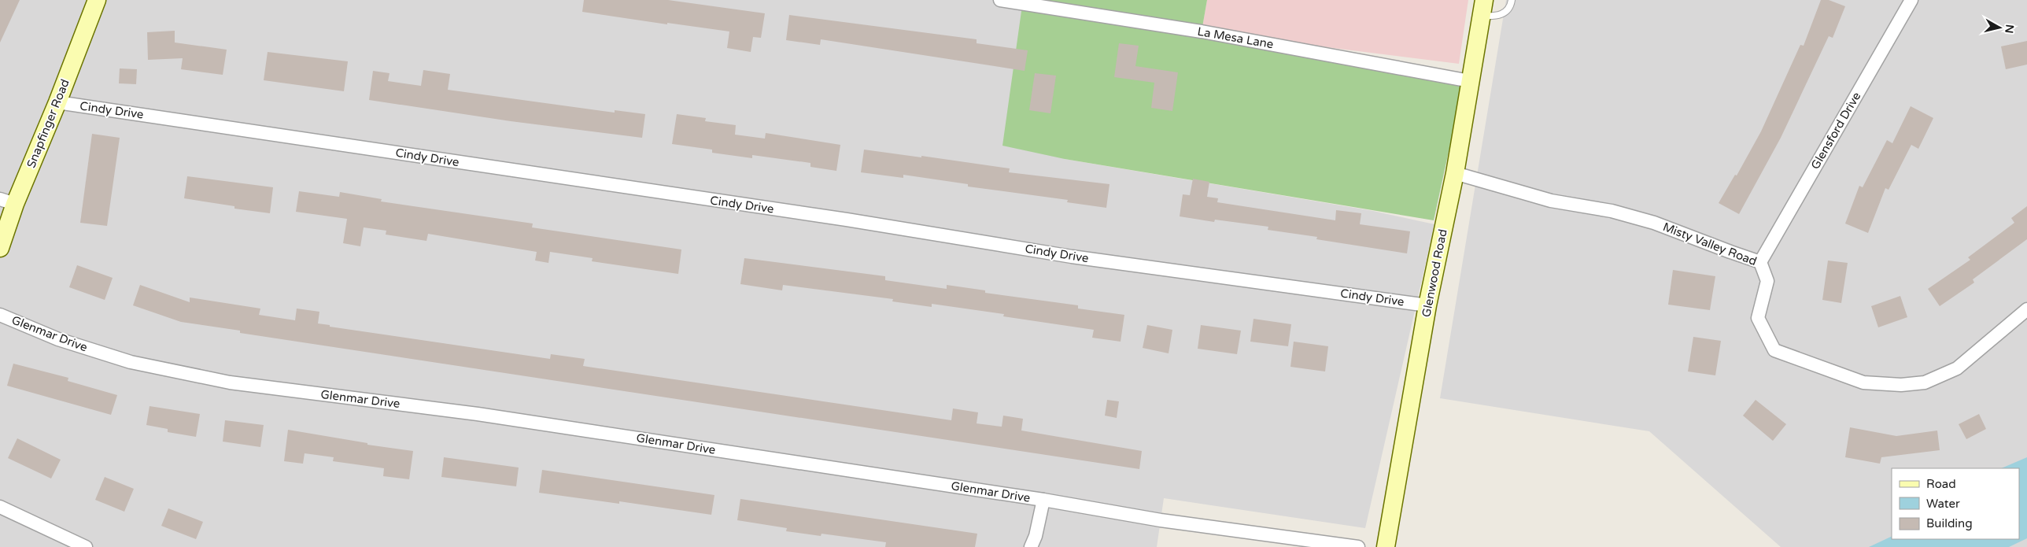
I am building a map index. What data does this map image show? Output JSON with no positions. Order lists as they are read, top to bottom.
{
  "streets": {
    "main road": ["Snapfinger Road", "Glenwood Road"],
    "street": [
      "La Mesa Lane",
      "Cindy Drive",
      "Glensford Drive",
      "Misty Valley Road",
      "Glenmar Drive"
    ]
  },
  "crossings": [
    ["La Mesa Lane", "Glenwood Road"],
    ["Cindy Drive", "Snapfinger Road"],
    ["Cindy Drive", "Glenwood Road"],
    ["Glensford Drive", "Misty Valley Road"],
    ["Misty Valley Road", "Glenwood Road"]
  ],
  "legend": ["Road", "Water", "Building"],
  "north": "right"
}
